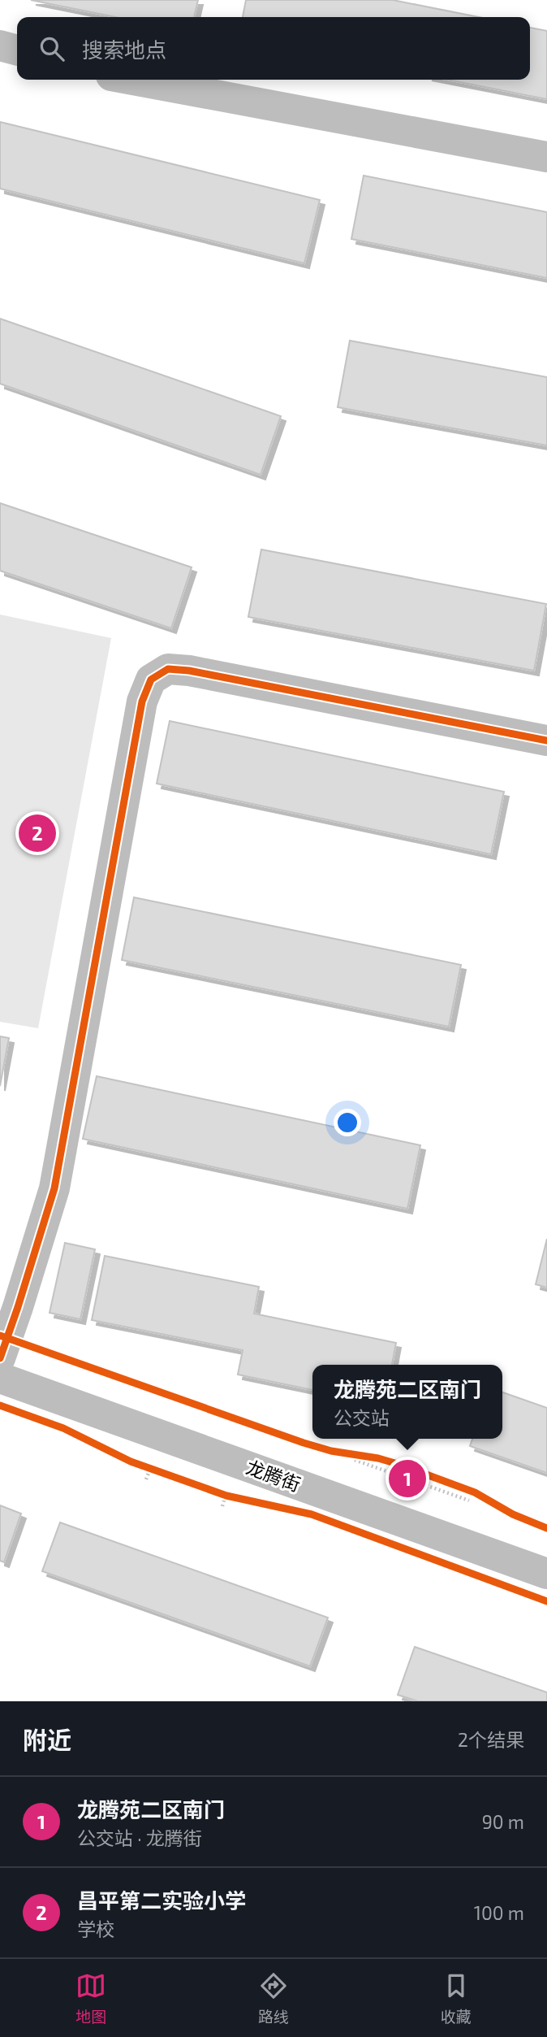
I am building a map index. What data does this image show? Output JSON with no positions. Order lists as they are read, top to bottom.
{
  "streets": {
    "street": ["龙腾街"]
  },
  "page": {
    "search": "搜索地点",
    "pins": ["2", "1"],
    "popup": ["龙腾苑二区南门", "公交站"],
    "heading": ["附近", "2个结果"],
    "list": [
      {
        "mark": "1",
        "name": "龙腾苑二区南门",
        "note": "公交站 · 龙腾街",
        "value": "90 m"
      },
      {
        "mark": "2",
        "name": "昌平第二实验小学",
        "note": "学校",
        "value": "100 m"
      }
    ],
    "nav": ["地图", "路线", "收藏"]
  }
}
